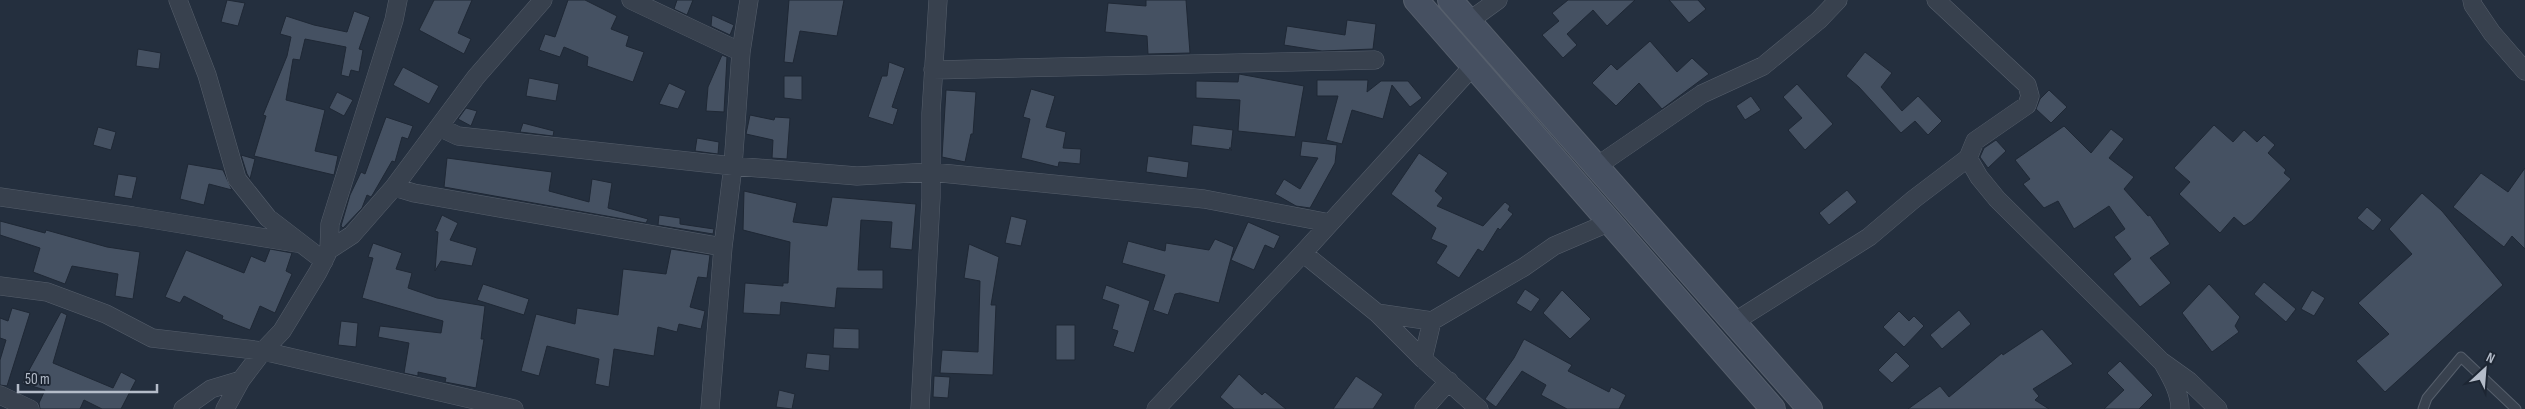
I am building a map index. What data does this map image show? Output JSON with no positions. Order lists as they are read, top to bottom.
{
  "scale_bar": "50 m",
  "north": "top right"
}
